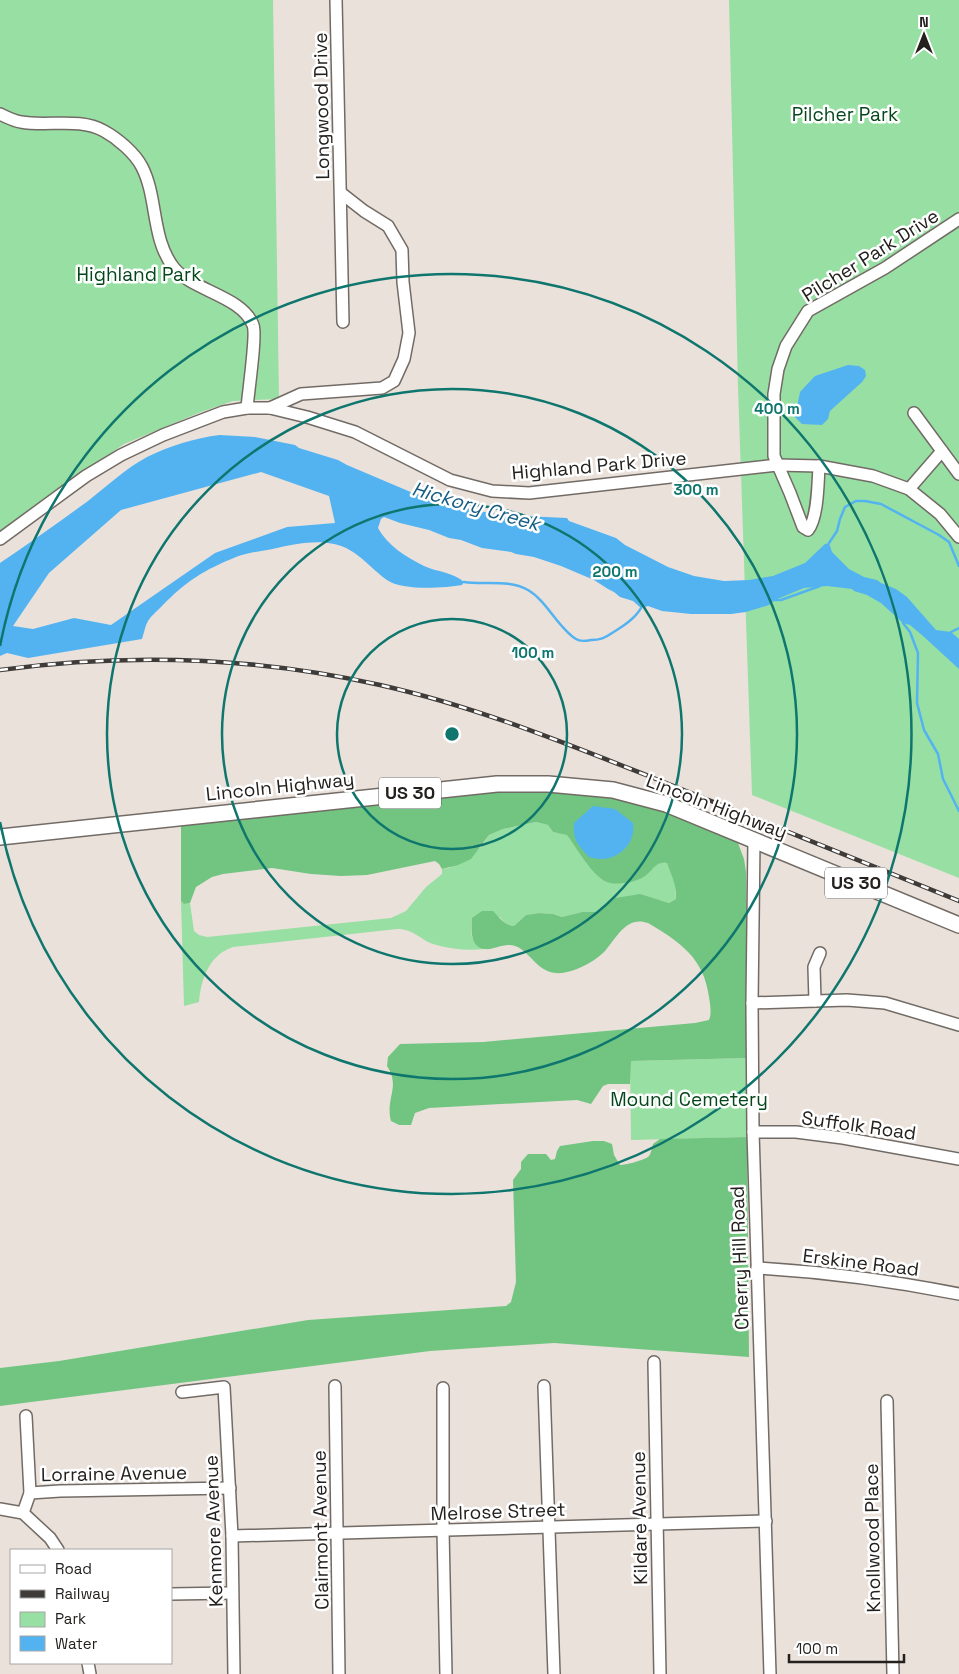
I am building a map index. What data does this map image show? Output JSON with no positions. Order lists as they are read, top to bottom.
{
  "streets": {
    "main road": ["Lincoln Highway", "US 30"],
    "street": [
      "Longwood Drive",
      "Pilcher Park Drive",
      "Highland Park Drive",
      "Suffolk Road",
      "Cherry Hill Road",
      "Erskine Road",
      "Lorraine Avenue",
      "Melrose Street",
      "Kildare Avenue",
      "Clairmont Avenue",
      "Kenmore Avenue",
      "Knollwood Place"
    ]
  },
  "crossings": [
    ["Longwood Drive", "Highland Park Drive"],
    ["Pilcher Park Drive", "Highland Park Drive"],
    ["Lincoln Highway", "Cherry Hill Road"],
    ["Suffolk Road", "Cherry Hill Road"],
    ["Cherry Hill Road", "Erskine Road"],
    ["Cherry Hill Road", "Melrose Street"],
    ["Lorraine Avenue", "Kenmore Avenue"],
    ["Melrose Street", "Kildare Avenue"],
    ["Melrose Street", "Clairmont Avenue"],
    ["Melrose Street", "Kenmore Avenue"]
  ],
  "water": ["Hickory Creek"],
  "parks": ["Pilcher Park", "Highland Park", "Mound Cemetery"],
  "legend": [
    "Road",
    "Railway",
    "Park",
    "Water"
  ],
  "scale_bar": "100 m",
  "north": "top",
  "rings": [
    "400 m",
    "300 m",
    "200 m",
    "100 m"
  ]
}
